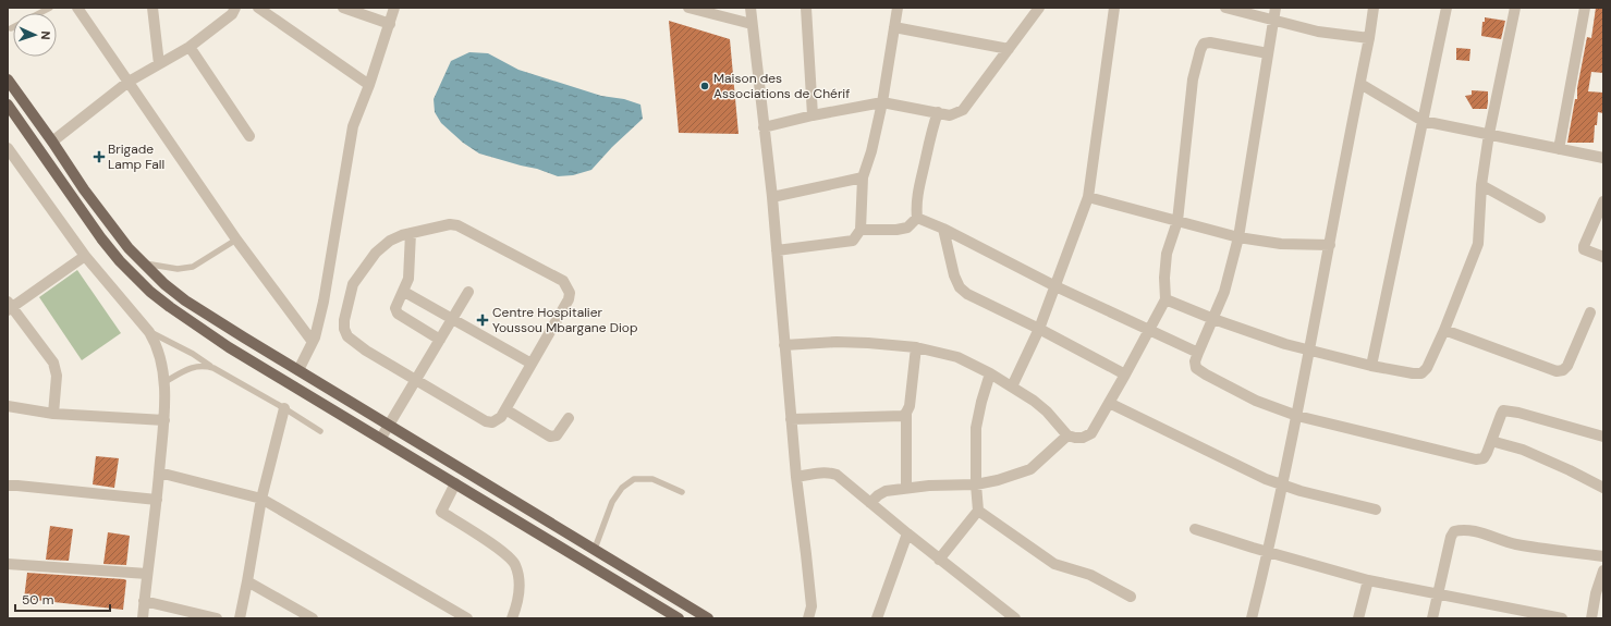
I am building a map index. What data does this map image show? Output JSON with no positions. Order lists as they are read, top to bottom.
{
  "places": {
    "other": ["Maison des Associations de Chérif"],
    "health": ["Brigade Lamp Fall", "Centre Hospitalier Youssou Mbargane Diop"]
  },
  "scale_bar": "50 m",
  "north": "right"
}
